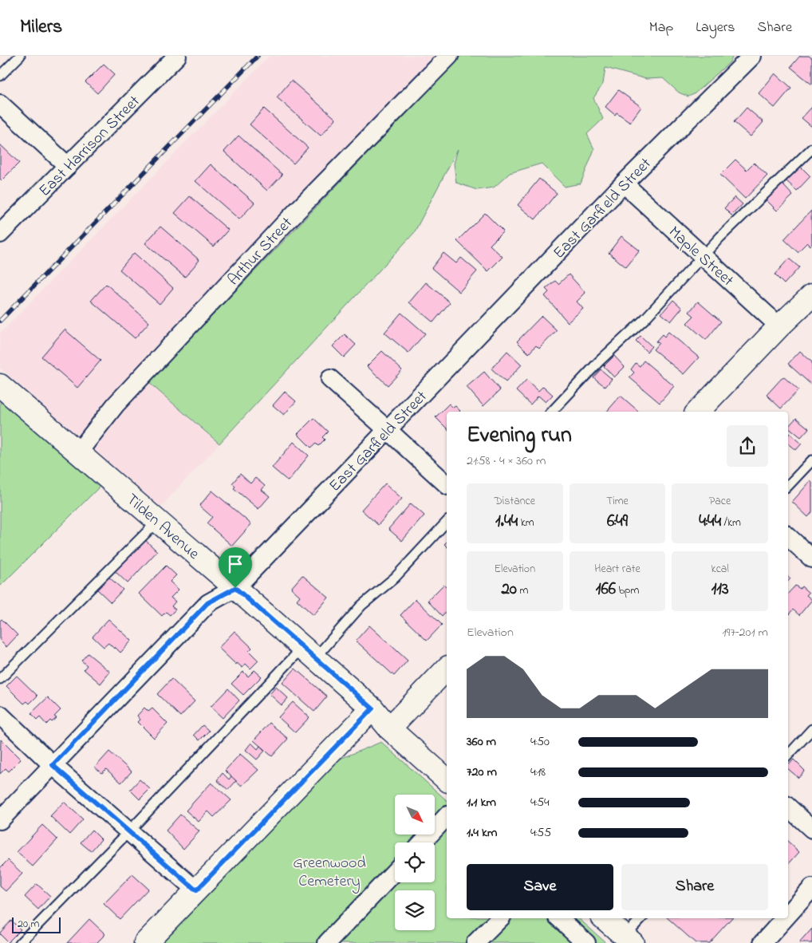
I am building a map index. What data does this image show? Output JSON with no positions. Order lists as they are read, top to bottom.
{
  "streets": {
    "street": [
      "East Harrison Street",
      "East Garfield Street",
      "Arthur Street",
      "Maple Street",
      "Tilden Avenue"
    ]
  },
  "crossings": [
    ["East Garfield Street", "Maple Street"],
    ["East Garfield Street", "Tilden Avenue"],
    ["Arthur Street", "Tilden Avenue"]
  ],
  "parks": ["Greenwood Cemetery"],
  "scale_bar": "20 m",
  "north": "bottom right",
  "page": {
    "header": "Milers",
    "nav": ["Map", "Layers", "Share"],
    "heading": ["Evening run", "21:58 · 4 × 360 m"],
    "stats": [
      ["Distance", "1.44 km"],
      ["Time", "6:49"],
      ["Pace", "4:44 /km"],
      ["Elevation", "20 m"],
      ["Heart rate", "166 bpm"],
      ["kcal", "113"]
    ],
    "chart": ["Elevation", "197–201 m"],
    "list": [
      {
        "name": "360 m",
        "note": "4:50"
      },
      {
        "name": "720 m",
        "note": "4:18"
      },
      {
        "name": "1.1 km",
        "note": "4:54"
      },
      {
        "name": "1.4 km",
        "note": "4:55"
      }
    ],
    "buttons": ["Save", "Share"],
    "scale": "20 m"
  }
}
